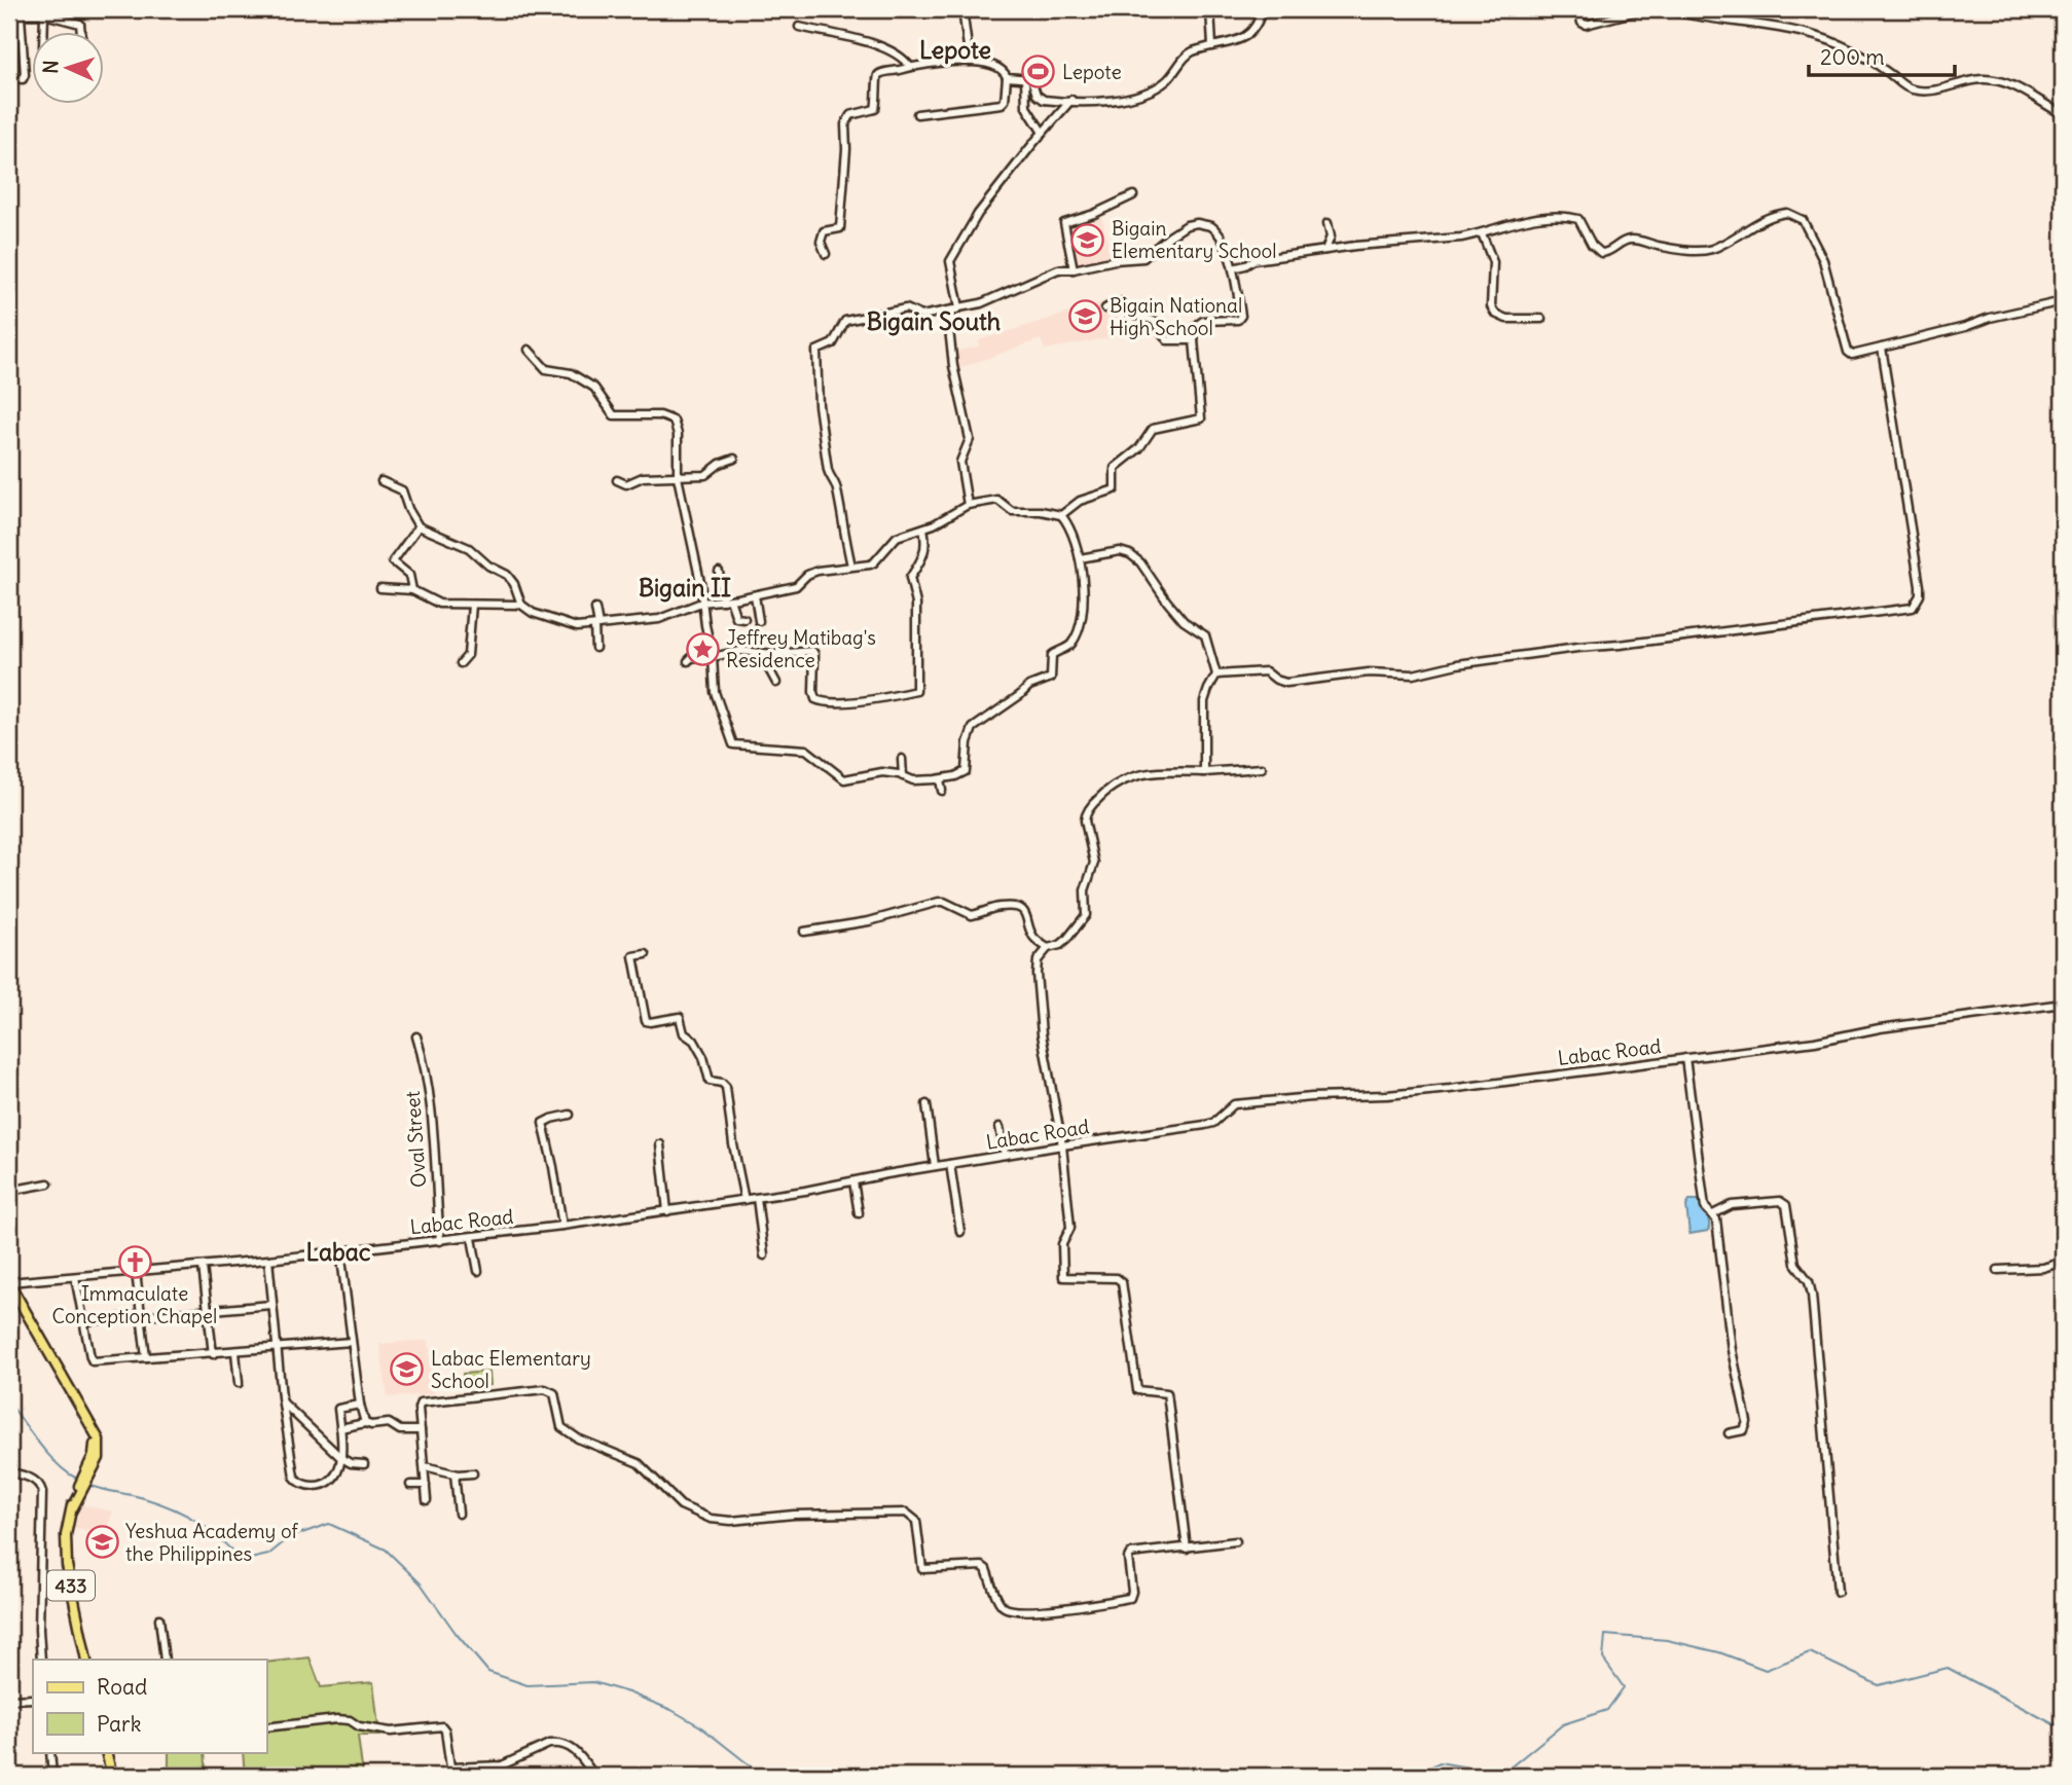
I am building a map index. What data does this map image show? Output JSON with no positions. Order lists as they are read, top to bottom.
{
  "streets": {
    "main road": ["433"],
    "street": ["Labac Road", "Oval Street"]
  },
  "crossings": [
    ["Labac Road", "Oval Street"],
    ["Labac Road", "433"]
  ],
  "districts": [
    "Lepote",
    "Bigain South",
    "Bigain II",
    "Labac"
  ],
  "places": {
    "sports": ["Lepote"],
    "school or university": [
      "Bigain Elementary School",
      "Bigain National High School",
      "Labac Elementary School",
      "Yeshua Academy of the Philippines"
    ],
    "place": ["Jeffrey Matibag's Residence"],
    "church": ["Immaculate Conception Chapel"]
  },
  "legend": ["Road", "Park"],
  "scale_bar": "200 m",
  "north": "left"
}
